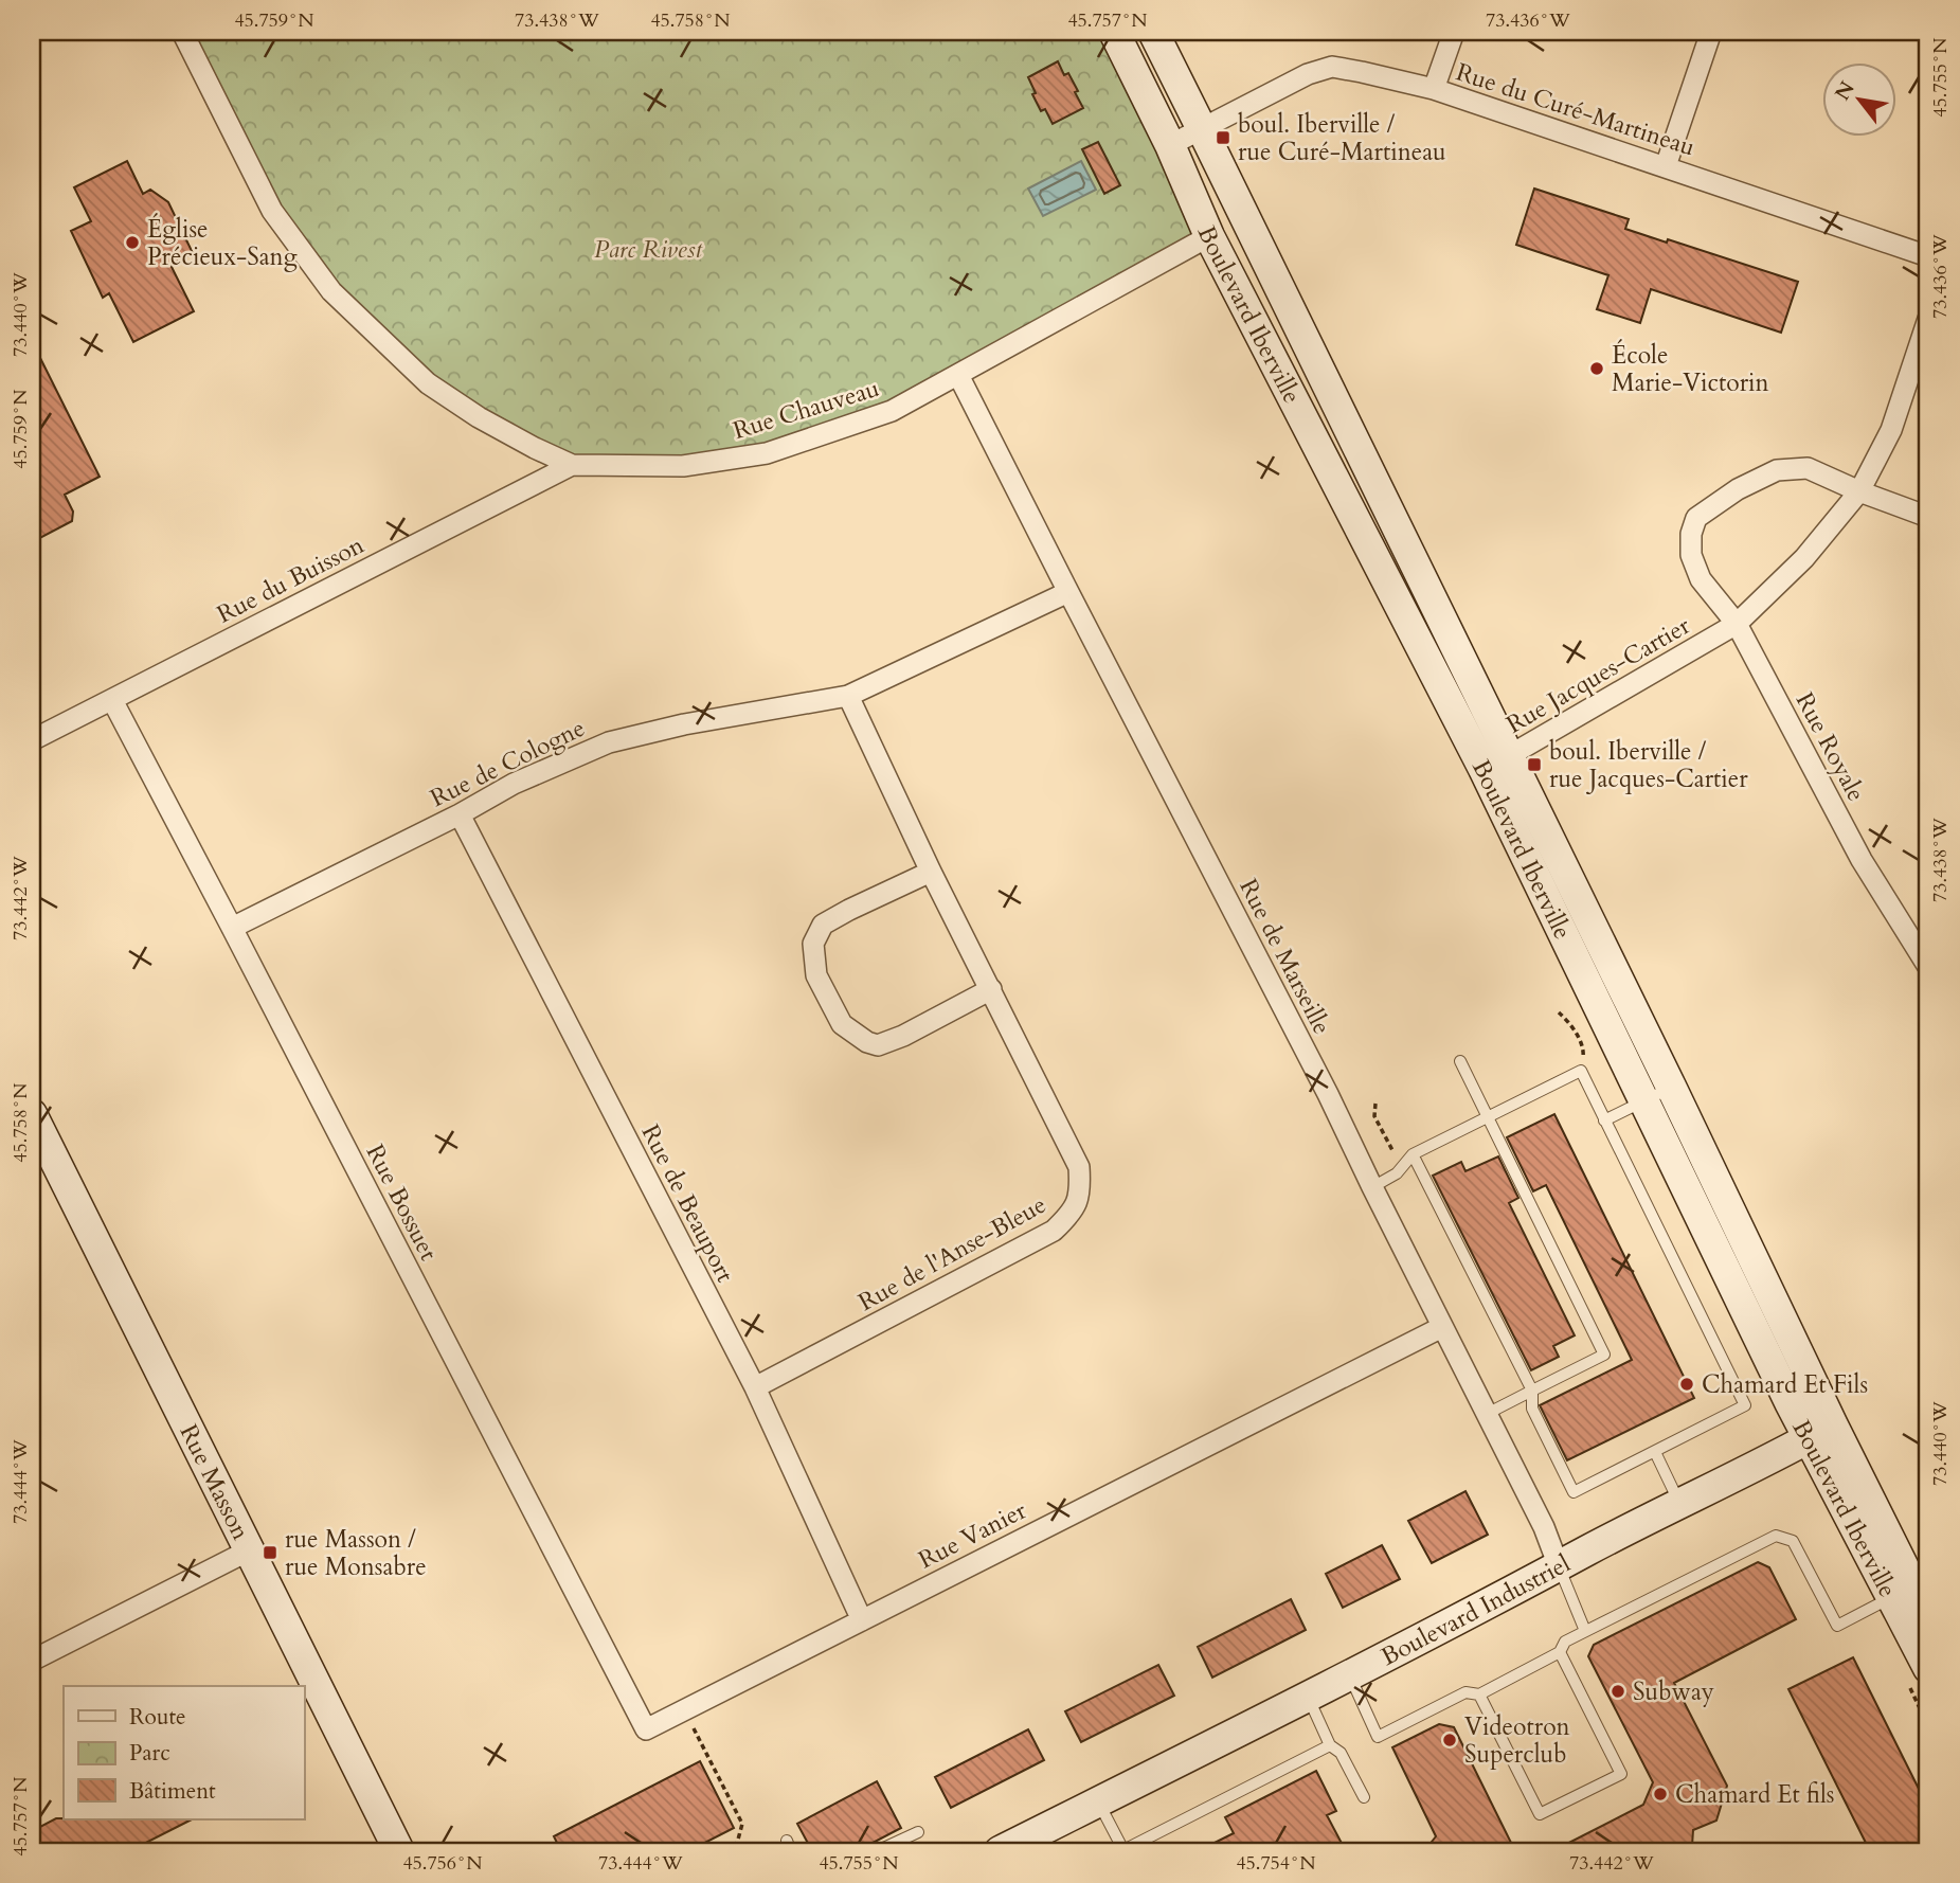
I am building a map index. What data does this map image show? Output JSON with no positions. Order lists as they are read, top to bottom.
{
  "streets": {
    "street": [
      "Rue du Curé-Martineau",
      "Boulevard Iberville",
      "Rue Chauveau",
      "Rue du Buisson",
      "Rue Jacques-Cartier",
      "Rue Royale",
      "Rue de Cologne",
      "Rue de Marseille",
      "Rue Bossuet",
      "Rue de Beauport",
      "Rue de l'Anse-Bleue",
      "Rue Masson",
      "Rue Vanier",
      "Boulevard Industriel"
    ]
  },
  "crossings": [
    ["Rue du Curé-Martineau", "Boulevard Iberville"],
    ["Boulevard Iberville", "Rue Chauveau"],
    ["Boulevard Iberville", "Rue Jacques-Cartier"],
    ["Boulevard Iberville", "Boulevard Industriel"],
    ["Rue Chauveau", "Rue du Buisson"],
    ["Rue Chauveau", "Rue de Marseille"],
    ["Rue du Buisson", "Rue Bossuet"],
    ["Rue Jacques-Cartier", "Rue Royale"],
    ["Rue de Cologne", "Rue de Marseille"],
    ["Rue de Cologne", "Rue Bossuet"],
    ["Rue de Cologne", "Rue de Beauport"],
    ["Rue de Cologne", "Rue de l'Anse-Bleue"],
    ["Rue de Marseille", "Rue Vanier"],
    ["Rue de Marseille", "Boulevard Industriel"],
    ["Rue Bossuet", "Rue Vanier"],
    ["Rue de Beauport", "Rue de l'Anse-Bleue"],
    ["Rue de Beauport", "Rue Vanier"]
  ],
  "parks": ["Parc Rivest"],
  "places": {
    "transit": ["boul. Iberville / rue Curé-Martineau", "boul. Iberville / rue Jacques-Cartier", "rue Masson / rue Monsabre"],
    "other": [
      "Église Précieux-Sang",
      "École Marie-Victorin",
      "Chamard Et Fils",
      "Subway",
      "Videotron Superclub",
      "Chamard Et fils"
    ]
  },
  "legend": ["Route", "Parc", "Bâtiment"],
  "north": "top left",
  "coordinates": [
    "45.759°N",
    "73.438°W",
    "45.758°N",
    "45.757°N",
    "73.436°W",
    "45.755°N",
    "73.440°W",
    "73.442°W",
    "73.444°W",
    "45.756°N",
    "45.754°N"
  ]
}
